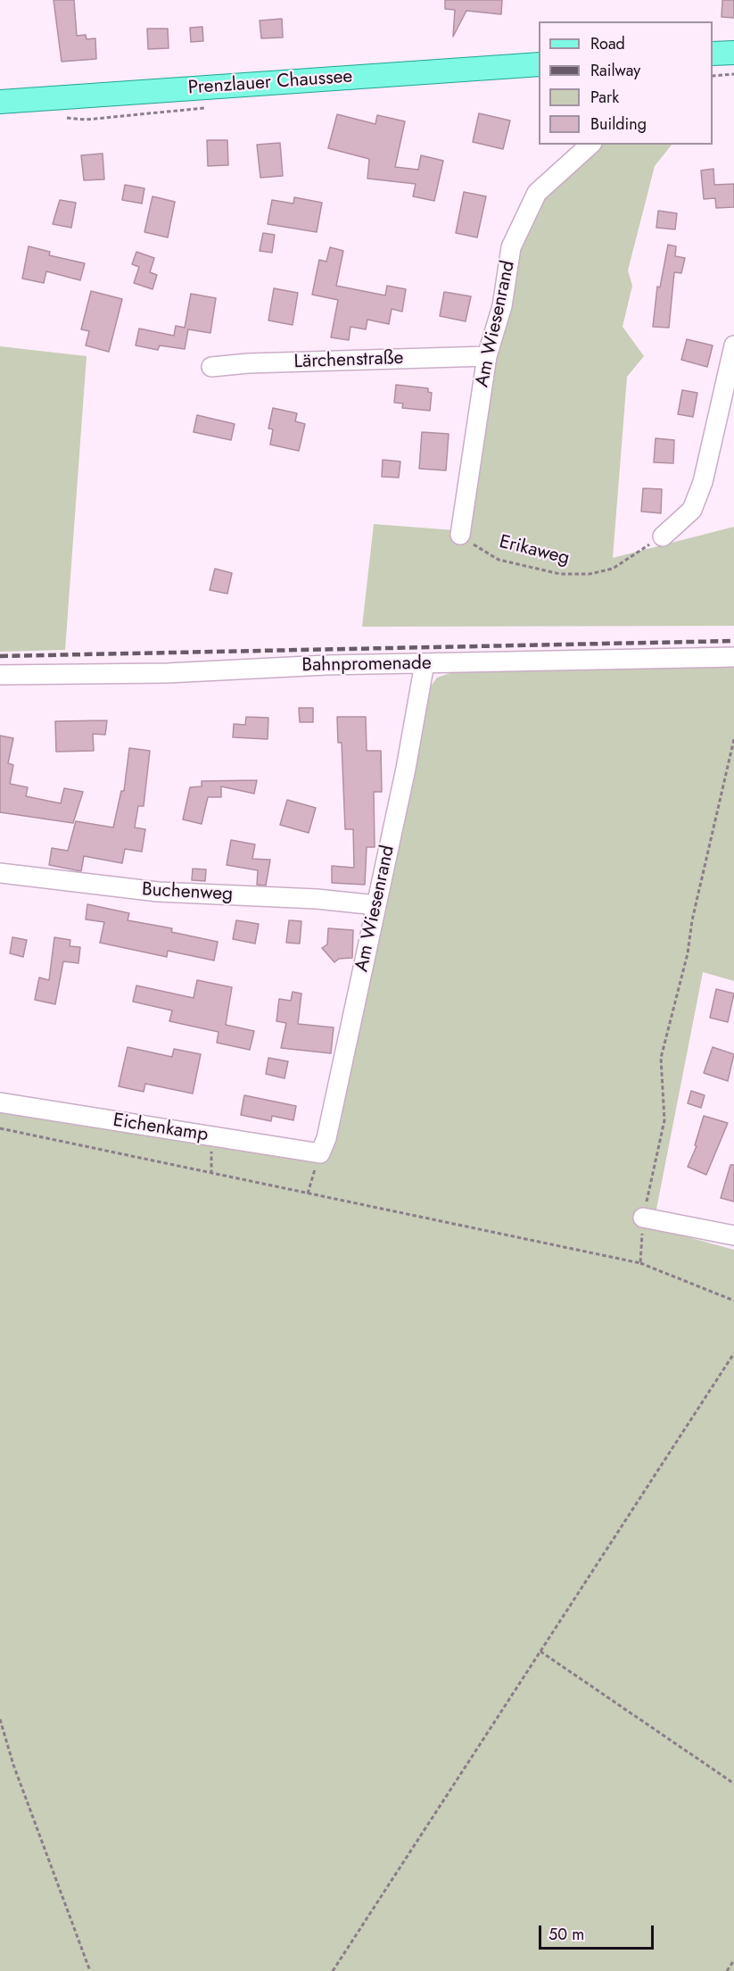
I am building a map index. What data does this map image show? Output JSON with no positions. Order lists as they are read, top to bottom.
{
  "streets": {
    "main road": ["Prenzlauer Chaussee"],
    "street": [
      "Am Wiesenrand",
      "Lärchenstraße",
      "Bahnpromenade",
      "Buchenweg",
      "Eichenkamp"
    ],
    "path": ["Erikaweg"]
  },
  "crossings": [
    ["Am Wiesenrand", "Lärchenstraße"],
    ["Am Wiesenrand", "Erikaweg"],
    ["Am Wiesenrand", "Bahnpromenade"],
    ["Am Wiesenrand", "Buchenweg"],
    ["Am Wiesenrand", "Eichenkamp"]
  ],
  "legend": [
    "Road",
    "Railway",
    "Park",
    "Building"
  ],
  "scale_bar": "50 m"
}
